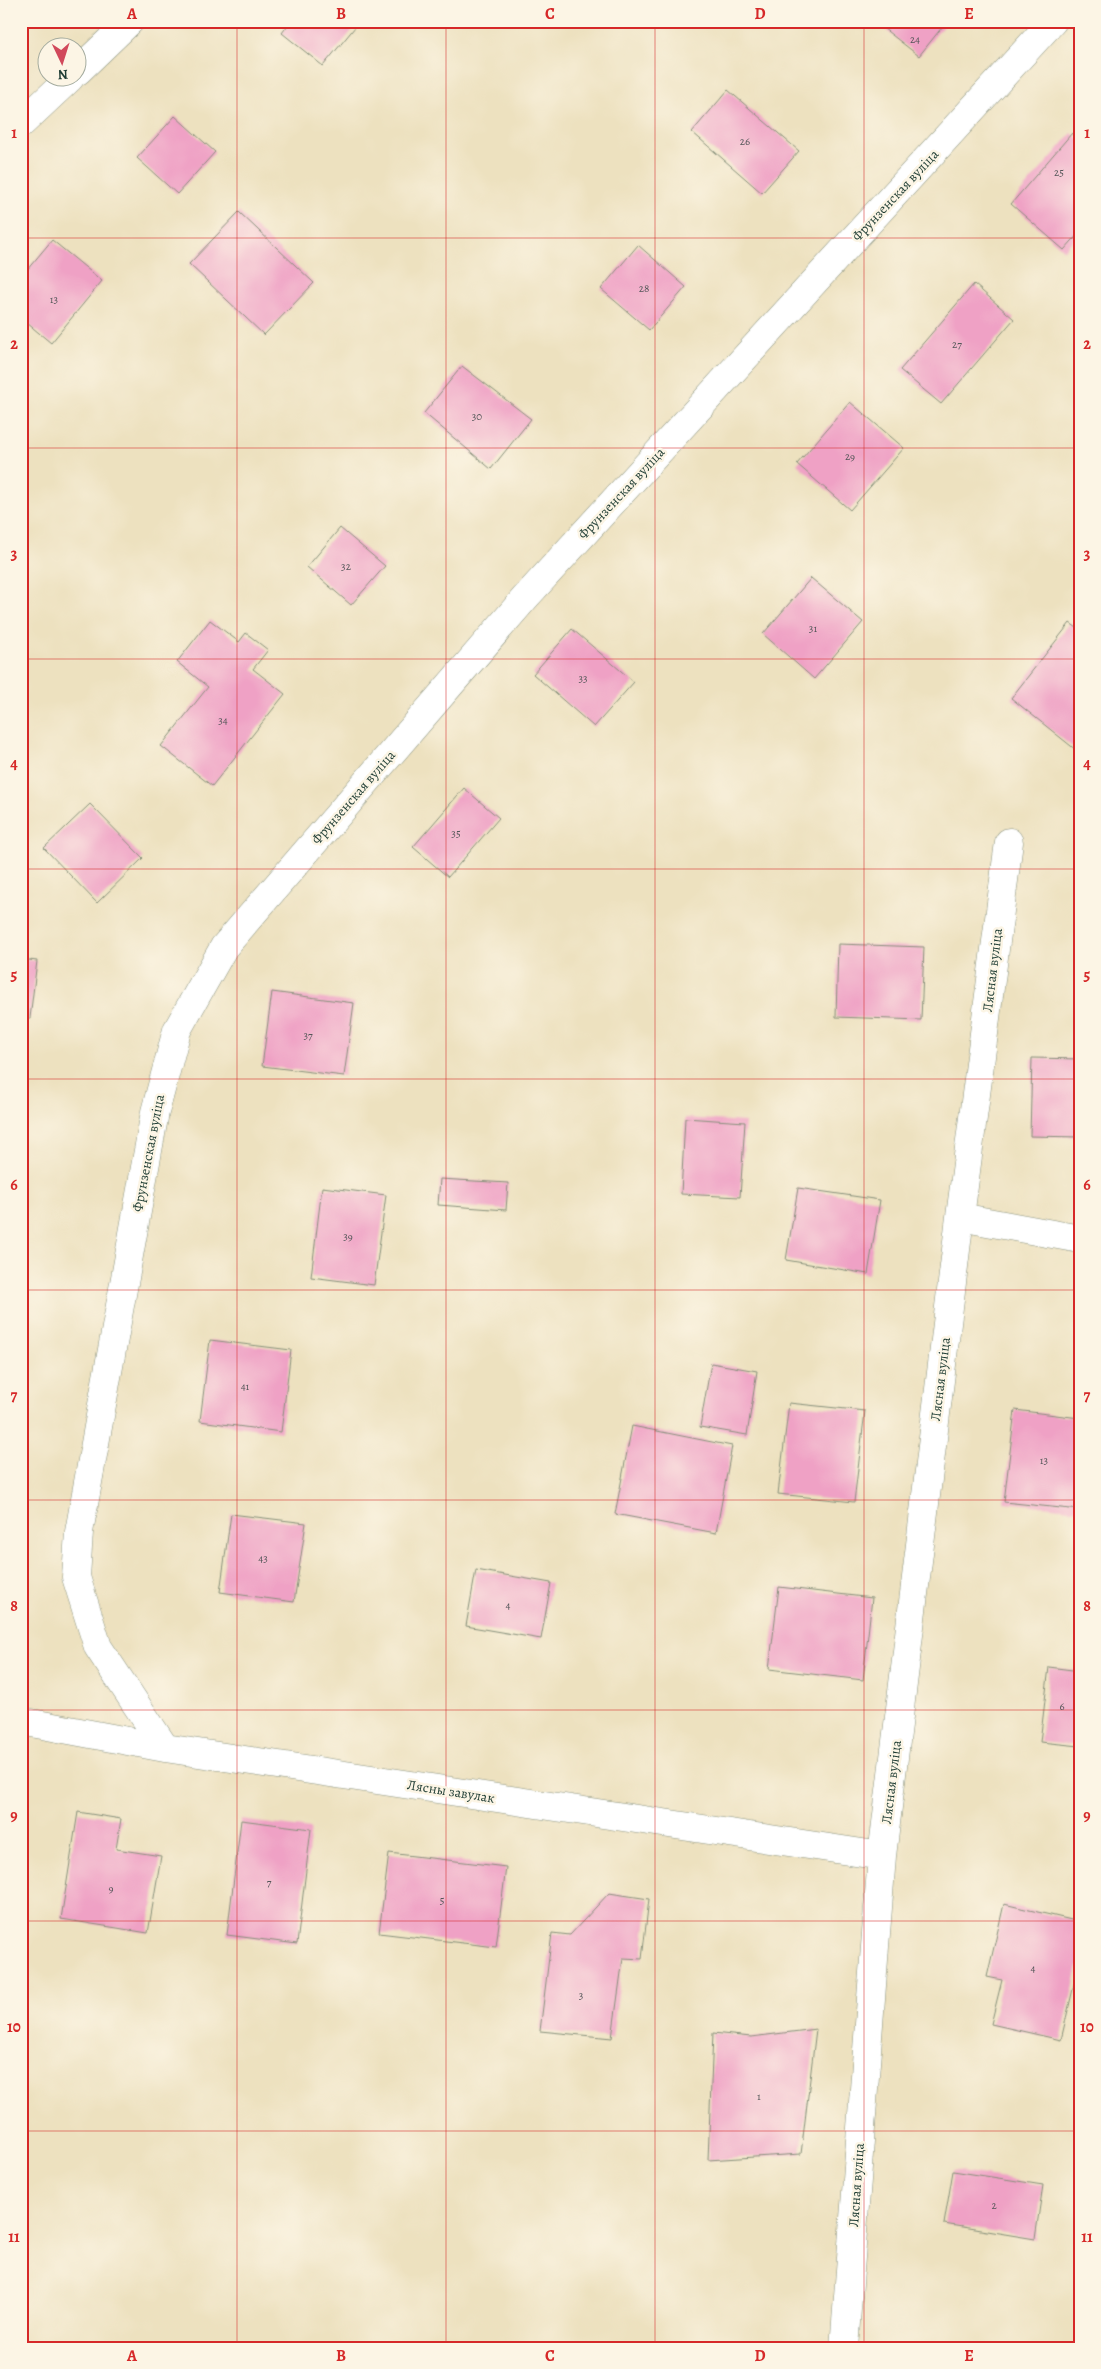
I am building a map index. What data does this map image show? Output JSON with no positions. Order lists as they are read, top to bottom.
{
  "streets": {
    "street": ["Фрунзенская вуліца", "Лясная вуліца", "Лясны завулак"]
  },
  "crossings": [
    ["Фрунзенская вуліца", "Лясны завулак"],
    ["Лясная вуліца", "Лясны завулак"]
  ],
  "house_numbers": [
    "24",
    "26",
    "25",
    "28",
    "13",
    "27",
    "30",
    "29",
    "32",
    "31",
    "33",
    "34",
    "35",
    "37",
    "39",
    "41",
    "13",
    "43",
    "4",
    "6",
    "7",
    "9",
    "5",
    "4",
    "3",
    "1",
    "2"
  ],
  "north": "bottom",
  "grid": {
    "columns": [
      "A",
      "B",
      "C",
      "D",
      "E"
    ],
    "rows": [
      "1",
      "2",
      "3",
      "4",
      "5",
      "6",
      "7",
      "8",
      "9",
      "10",
      "11"
    ]
  }
}
